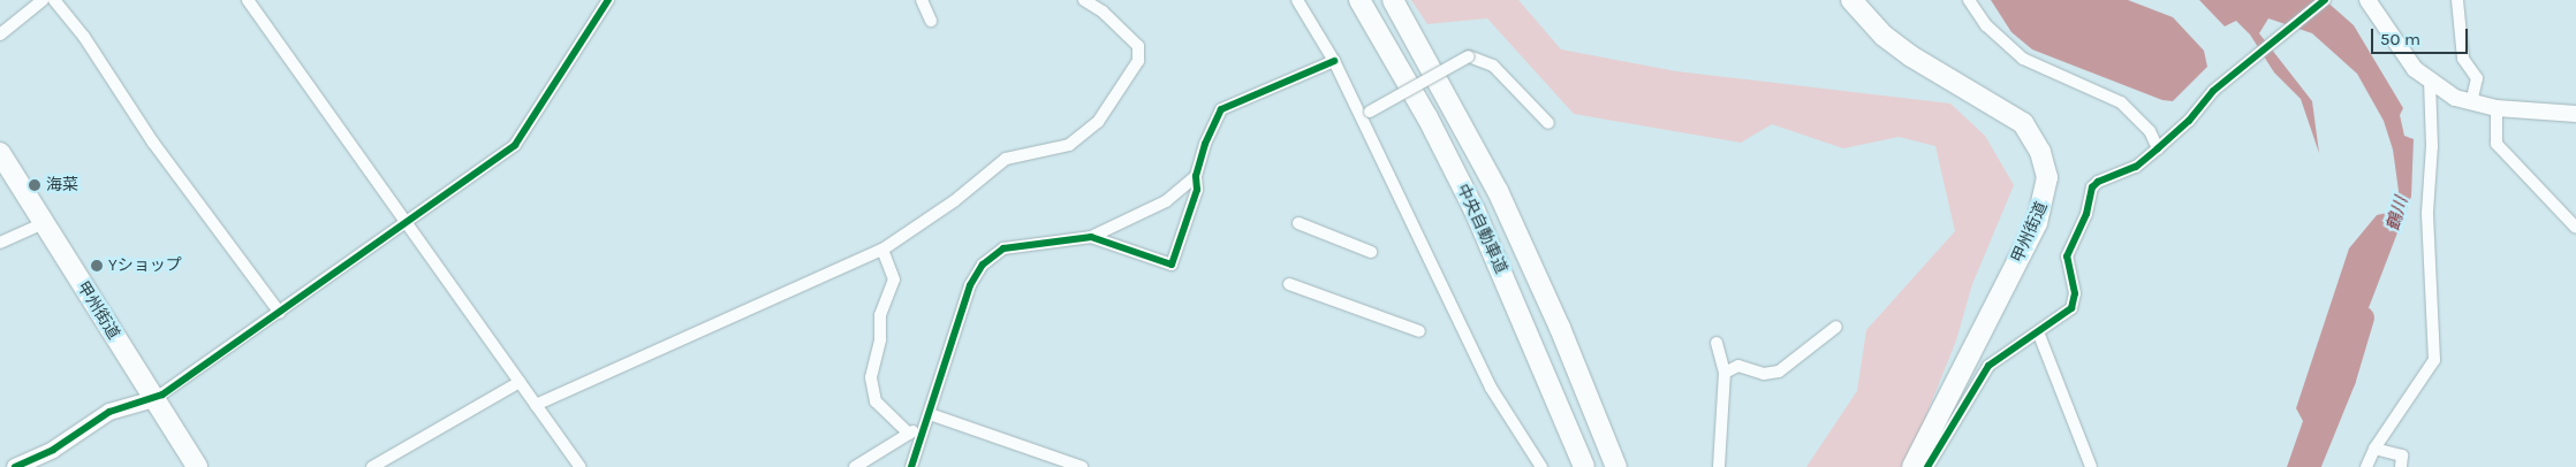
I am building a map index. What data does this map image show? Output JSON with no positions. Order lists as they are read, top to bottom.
{
  "streets": {
    "highway": ["中央自動車道", "甲州街道"]
  },
  "water": ["鶴川"],
  "places": ["海菜", "Yショップ"],
  "scale_bar": "50 m"
}
